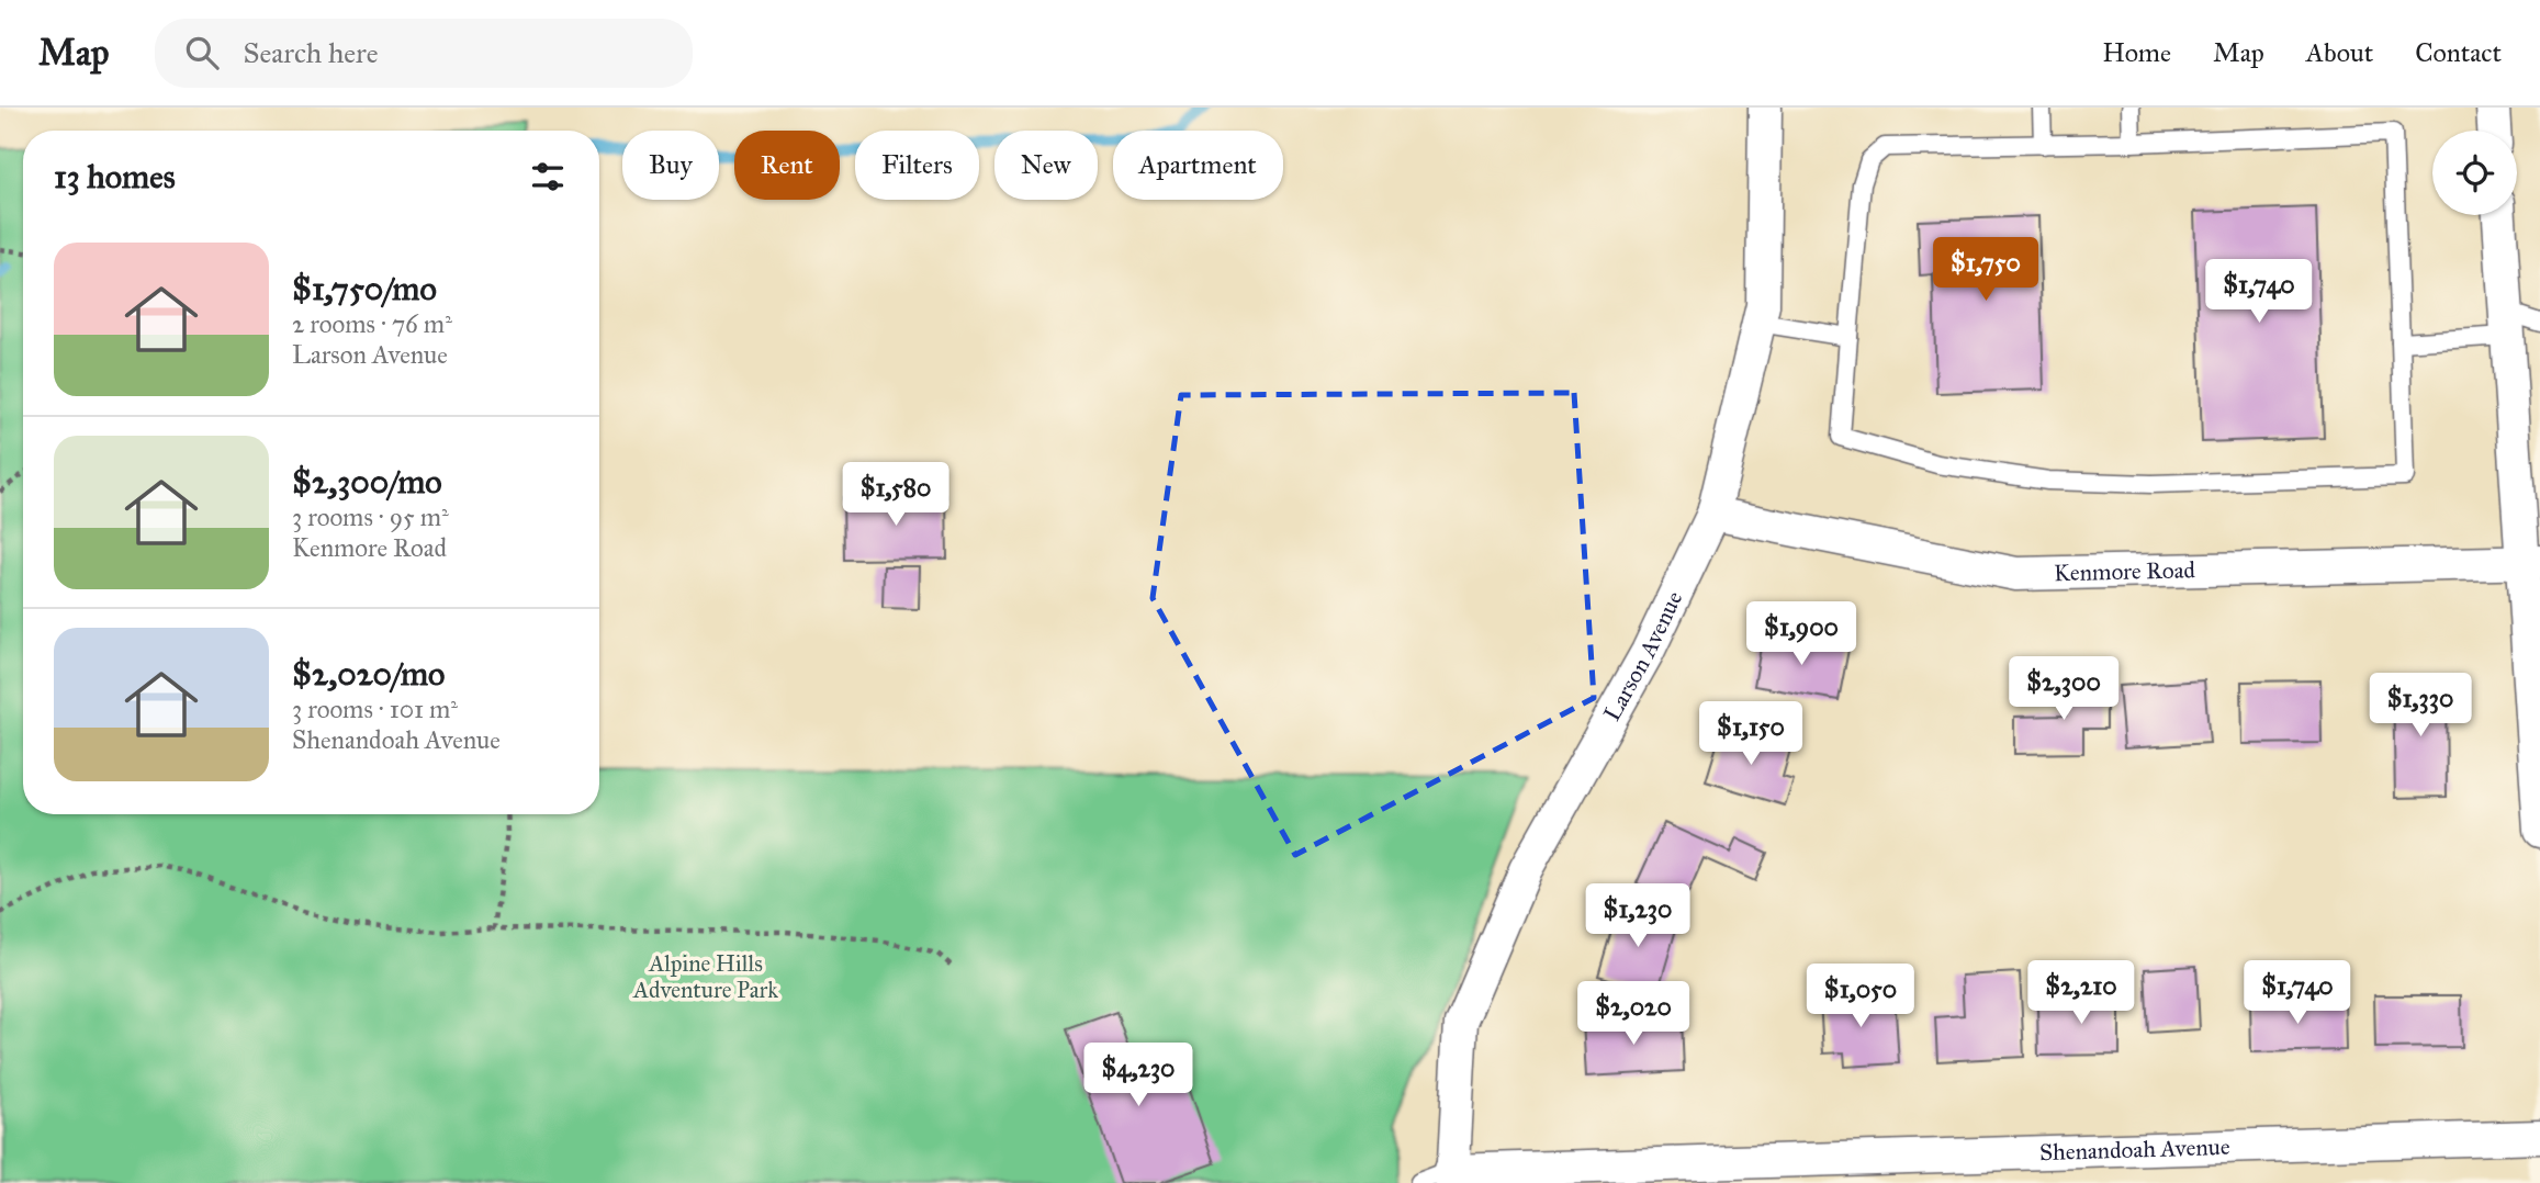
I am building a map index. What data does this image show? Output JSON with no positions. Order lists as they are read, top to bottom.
{
  "streets": {
    "street": ["Kenmore Road", "Larson Avenue", "Shenandoah Avenue"]
  },
  "crossings": [
    ["Kenmore Road", "Larson Avenue"],
    ["Larson Avenue", "Shenandoah Avenue"]
  ],
  "parks": ["Alpine Hills Adventure Park"],
  "page": {
    "header": "Map",
    "search": "Search here",
    "nav": [
      "Home",
      "Map",
      "About",
      "Contact"
    ],
    "chip": [
      "Buy",
      "Rent",
      "Filters",
      "New",
      "Apartment"
    ],
    "heading": "13 homes",
    "list": [
      {
        "name": "$1,750/mo",
        "note": "2 rooms · 76 m² · Larson Avenue"
      },
      {
        "name": "$2,300/mo",
        "note": "3 rooms · 95 m² · Kenmore Road"
      },
      {
        "name": "$2,020/mo",
        "note": "3 rooms · 101 m² · Shenandoah Avenue"
      }
    ],
    "price": [
      "$1,750",
      "$1,740",
      "$1,580",
      "$1,900",
      "$2,300",
      "$1,330",
      "$1,150",
      "$1,230",
      "$2,210",
      "$1,740",
      "$1,050",
      "$2,020",
      "$4,230"
    ]
  }
}
